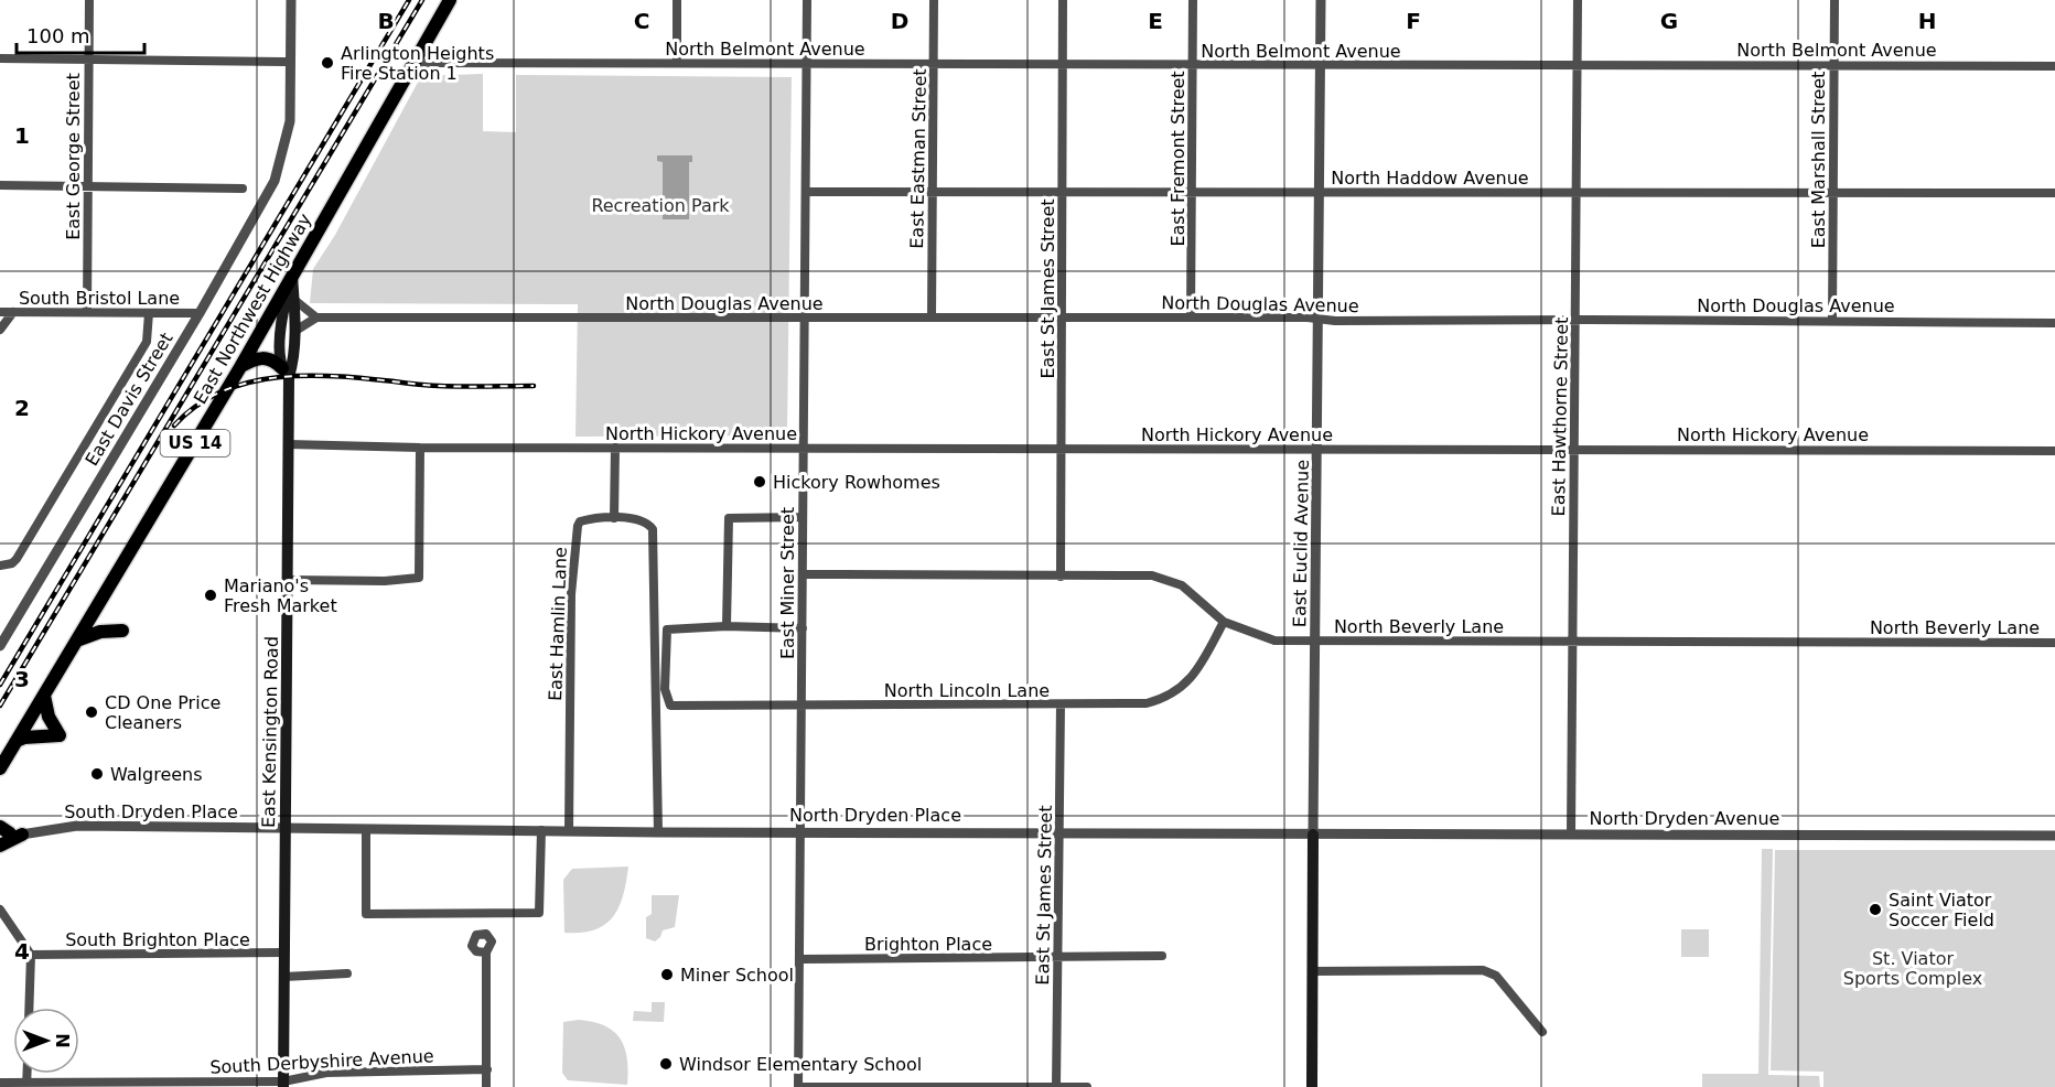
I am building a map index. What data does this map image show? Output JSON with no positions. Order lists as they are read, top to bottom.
{
  "streets": {
    "main road": [
      "East Northwest Highway",
      "US 14",
      "East Euclid Avenue",
      "East Kensington Road"
    ],
    "street": [
      "North Belmont Avenue",
      "East George Street",
      "East Eastman Street",
      "East Fremont Street",
      "East Marshall Street",
      "North Haddow Avenue",
      "East St James Street",
      "South Bristol Lane",
      "North Douglas Avenue",
      "East Davis Street",
      "East Hawthorne Street",
      "North Hickory Avenue",
      "East Miner Street",
      "East Hamlin Lane",
      "North Beverly Lane",
      "North Lincoln Lane",
      "South Dryden Place",
      "North Dryden Place",
      "North Dryden Avenue",
      "South Brighton Place",
      "Brighton Place",
      "South Derbyshire Avenue"
    ]
  },
  "crossings": [
    ["North Belmont Avenue", "East Eastman Street"],
    ["North Belmont Avenue", "East Fremont Street"],
    ["North Belmont Avenue", "East Marshall Street"],
    ["North Belmont Avenue", "East St James Street"],
    ["North Belmont Avenue", "East Northwest Highway"],
    ["North Belmont Avenue", "East Hawthorne Street"],
    ["North Belmont Avenue", "East Euclid Avenue"],
    ["North Belmont Avenue", "East Miner Street"],
    ["East George Street", "South Bristol Lane"],
    ["East Eastman Street", "North Haddow Avenue"],
    ["East Eastman Street", "North Douglas Avenue"],
    ["East Fremont Street", "North Haddow Avenue"],
    ["East Fremont Street", "North Douglas Avenue"],
    ["East Marshall Street", "North Haddow Avenue"],
    ["East Marshall Street", "North Douglas Avenue"],
    ["North Haddow Avenue", "East St James Street"],
    ["North Haddow Avenue", "East Hawthorne Street"],
    ["North Haddow Avenue", "East Euclid Avenue"],
    ["North Haddow Avenue", "East Miner Street"],
    ["East St James Street", "North Douglas Avenue"],
    ["East St James Street", "North Hickory Avenue"],
    ["East St James Street", "North Beverly Lane"],
    ["East St James Street", "North Lincoln Lane"],
    ["East St James Street", "North Dryden Place"],
    ["East St James Street", "Brighton Place"],
    ["South Bristol Lane", "East Davis Street"],
    ["North Douglas Avenue", "East Hawthorne Street"],
    ["North Douglas Avenue", "East Euclid Avenue"],
    ["North Douglas Avenue", "East Miner Street"],
    ["East Northwest Highway", "East Kensington Road"],
    ["East Hawthorne Street", "North Hickory Avenue"],
    ["East Hawthorne Street", "North Beverly Lane"],
    ["East Hawthorne Street", "North Dryden Avenue"],
    ["North Hickory Avenue", "East Euclid Avenue"],
    ["North Hickory Avenue", "East Miner Street"],
    ["North Hickory Avenue", "East Kensington Road"],
    ["East Euclid Avenue", "North Beverly Lane"],
    ["East Euclid Avenue", "North Dryden Place"],
    ["East Euclid Avenue", "North Dryden Avenue"],
    ["East Miner Street", "North Beverly Lane"],
    ["East Miner Street", "North Lincoln Lane"],
    ["East Miner Street", "North Dryden Place"],
    ["East Miner Street", "Brighton Place"],
    ["East Hamlin Lane", "North Dryden Place"],
    ["North Beverly Lane", "North Lincoln Lane"],
    ["East Kensington Road", "South Dryden Place"],
    ["East Kensington Road", "South Brighton Place"],
    ["East Kensington Road", "South Derbyshire Avenue"],
    ["South Dryden Place", "North Dryden Place"],
    ["North Dryden Place", "North Dryden Avenue"]
  ],
  "parks": ["Recreation Park", "St. Viator Sports Complex"],
  "places": [
    "Arlington Heights Fire Station 1",
    "Hickory Rowhomes",
    "Mariano's Fresh Market",
    "CD One Price Cleaners",
    "Walgreens",
    "Saint Viator Soccer Field",
    "Miner School",
    "Windsor Elementary School"
  ],
  "scale_bar": "100 m",
  "north": "right",
  "grid": {
    "columns": [
      "B",
      "C",
      "D",
      "E",
      "F",
      "G",
      "H"
    ],
    "rows": [
      "1",
      "2",
      "3",
      "4"
    ]
  }
}
